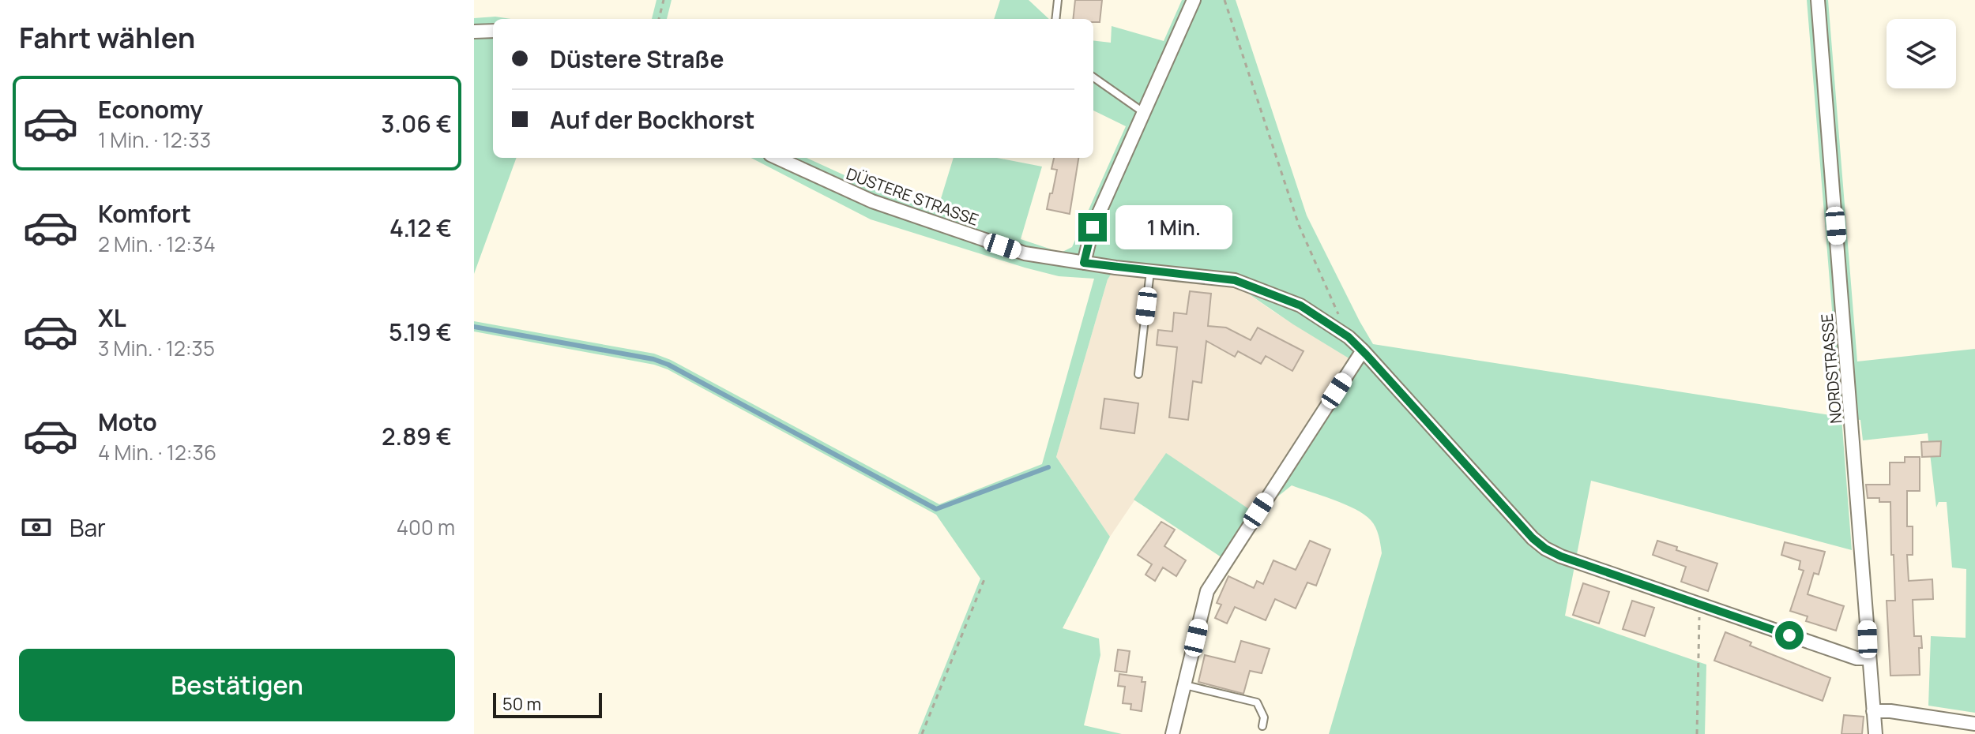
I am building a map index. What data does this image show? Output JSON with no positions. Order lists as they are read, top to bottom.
{
  "streets": {
    "street": ["DÜSTERE STRASSE", "NORDSTRASSE"]
  },
  "crossings": [
    ["DÜSTERE STRASSE", "NORDSTRASSE"]
  ],
  "scale_bar": "50 m",
  "page": {
    "heading": "Fahrt wählen",
    "banner": ["Düstere Straße", "Auf der Bockhorst"],
    "list": [
      {
        "name": "Economy",
        "note": "1 Min. · 12:33",
        "value": "3.06 €"
      },
      {
        "name": "Komfort",
        "note": "2 Min. · 12:34",
        "value": "4.12 €"
      },
      {
        "name": "XL",
        "note": "3 Min. · 12:35",
        "value": "5.19 €"
      },
      {
        "name": "Moto",
        "note": "4 Min. · 12:36",
        "value": "2.89 €"
      }
    ],
    "bubble": "1 Min.",
    "pay": ["Bar", "400 m"],
    "buttons": "Bestätigen",
    "scale": "50 m"
  }
}
